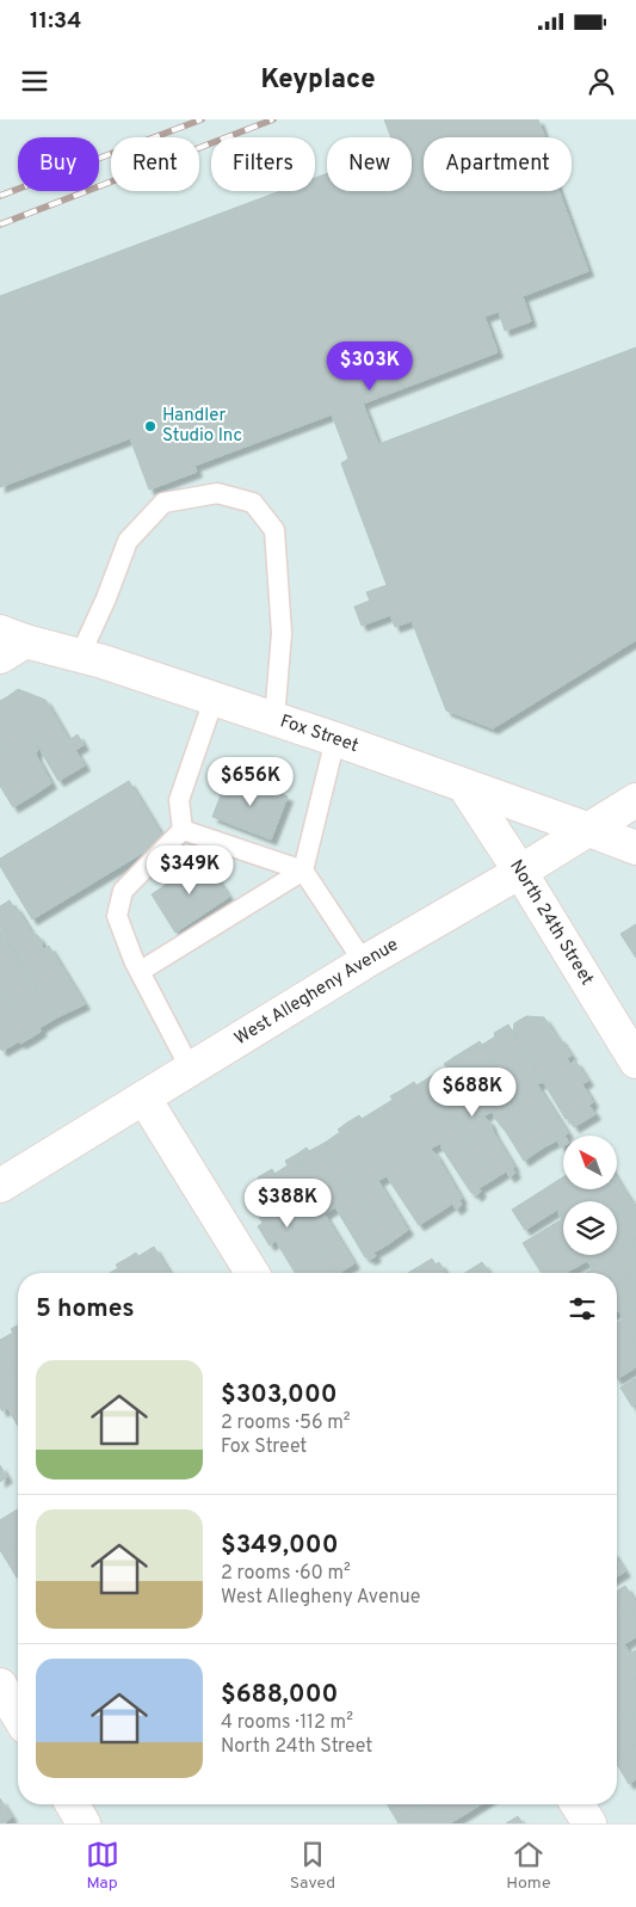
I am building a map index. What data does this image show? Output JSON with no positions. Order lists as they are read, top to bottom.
{
  "streets": {
    "street": ["Fox Street", "North 24th Street", "West Allegheny Avenue"]
  },
  "crossings": [
    ["Fox Street", "North 24th Street"],
    ["Fox Street", "West Allegheny Avenue"],
    ["North 24th Street", "West Allegheny Avenue"]
  ],
  "places": ["Handler Studio Inc"],
  "north": "top left",
  "page": {
    "status": "11:34",
    "header": "Keyplace",
    "chip": [
      "Buy",
      "Rent",
      "Filters",
      "New",
      "Apartment"
    ],
    "price": [
      "$303K",
      "$656K",
      "$349K",
      "$688K",
      "$388K"
    ],
    "heading": "5 homes",
    "list": [
      {
        "name": "$303,000",
        "note": "2 rooms · 56 m² · Fox Street"
      },
      {
        "name": "$349,000",
        "note": "2 rooms · 60 m² · West Allegheny Avenue"
      },
      {
        "name": "$688,000",
        "note": "4 rooms · 112 m² · North 24th Street"
      }
    ],
    "tabs": ["Map", "Saved", "Home"]
  }
}
